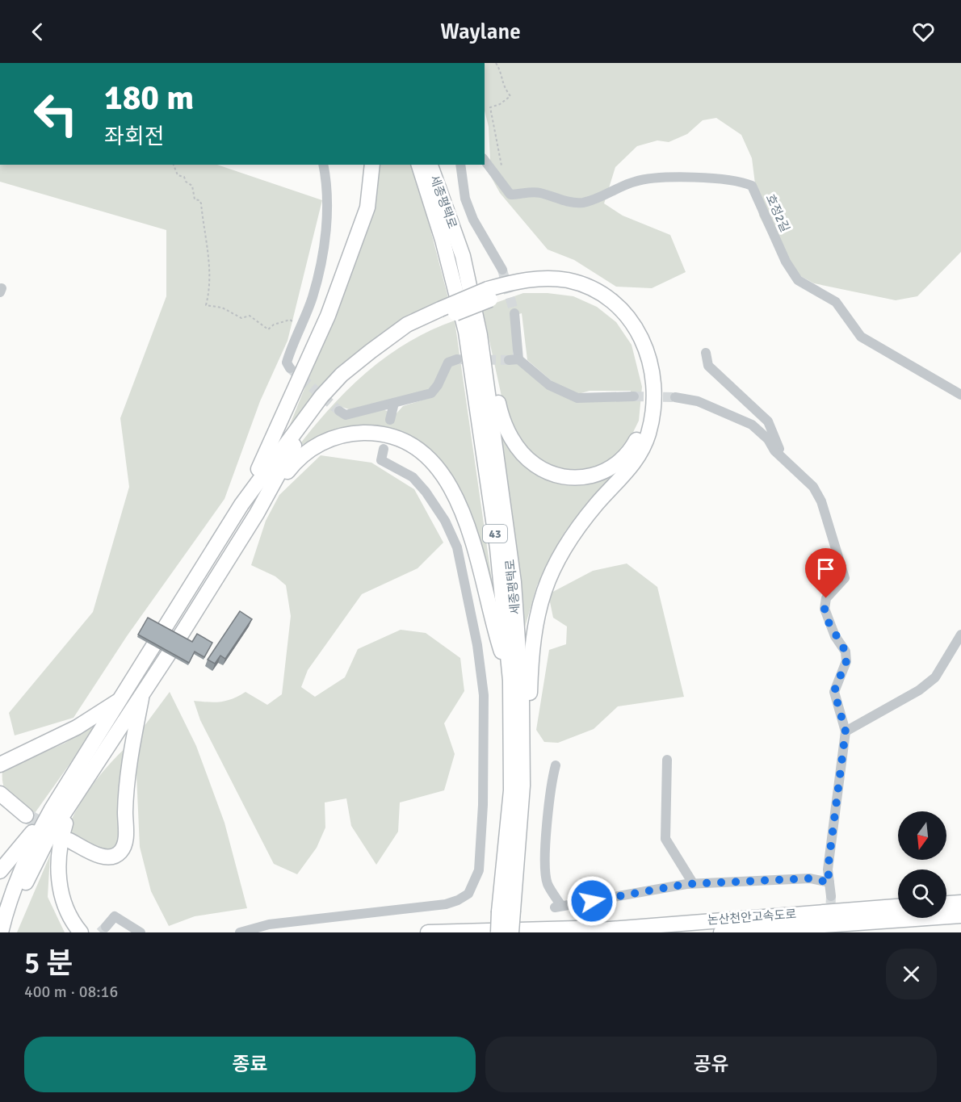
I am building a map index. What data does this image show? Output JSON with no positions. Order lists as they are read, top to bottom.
{
  "streets": {
    "highway": ["세종평택로", "43", "논산천안고속도로"],
    "lane": ["호정2길"]
  },
  "north": "bottom",
  "page": {
    "header": "Waylane",
    "turn": ["180 m", "좌회전"],
    "heading": ["5 분", "400 m · 08:16"],
    "buttons": ["종료", "공유"]
  }
}
